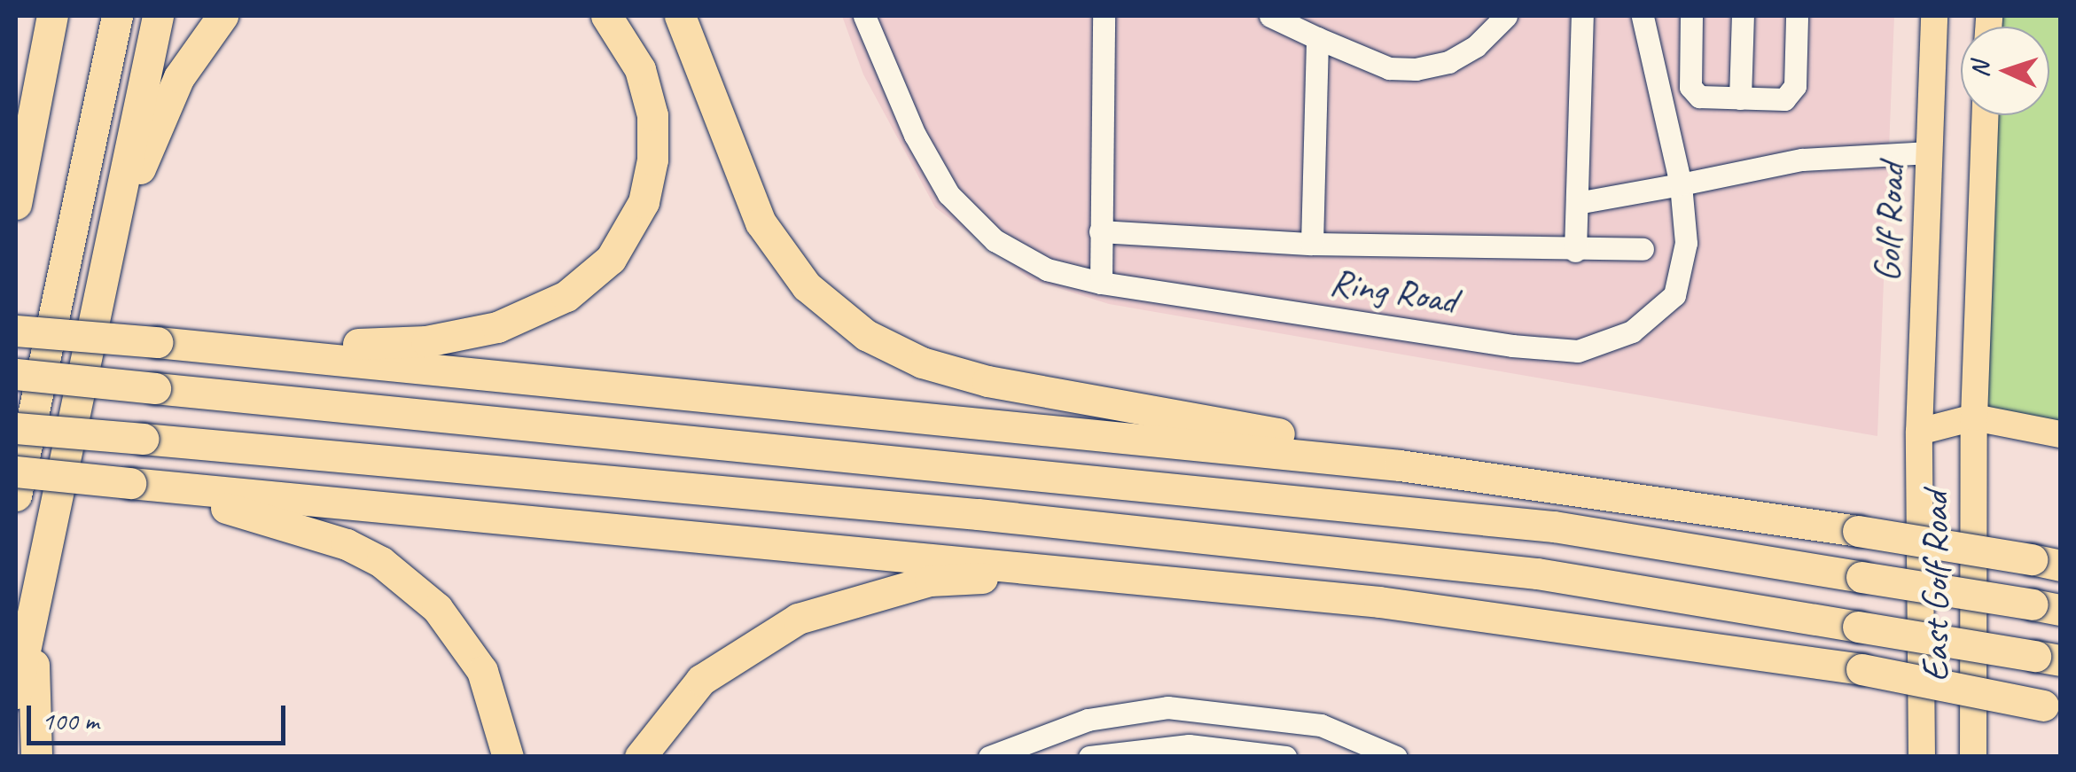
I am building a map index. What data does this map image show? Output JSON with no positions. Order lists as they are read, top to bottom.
{
  "streets": {
    "main road": ["Golf Road", "East Golf Road"],
    "street": ["Ring Road"]
  },
  "crossings": [
    ["Golf Road", "East Golf Road"]
  ],
  "scale_bar": "100 m",
  "north": "left"
}
